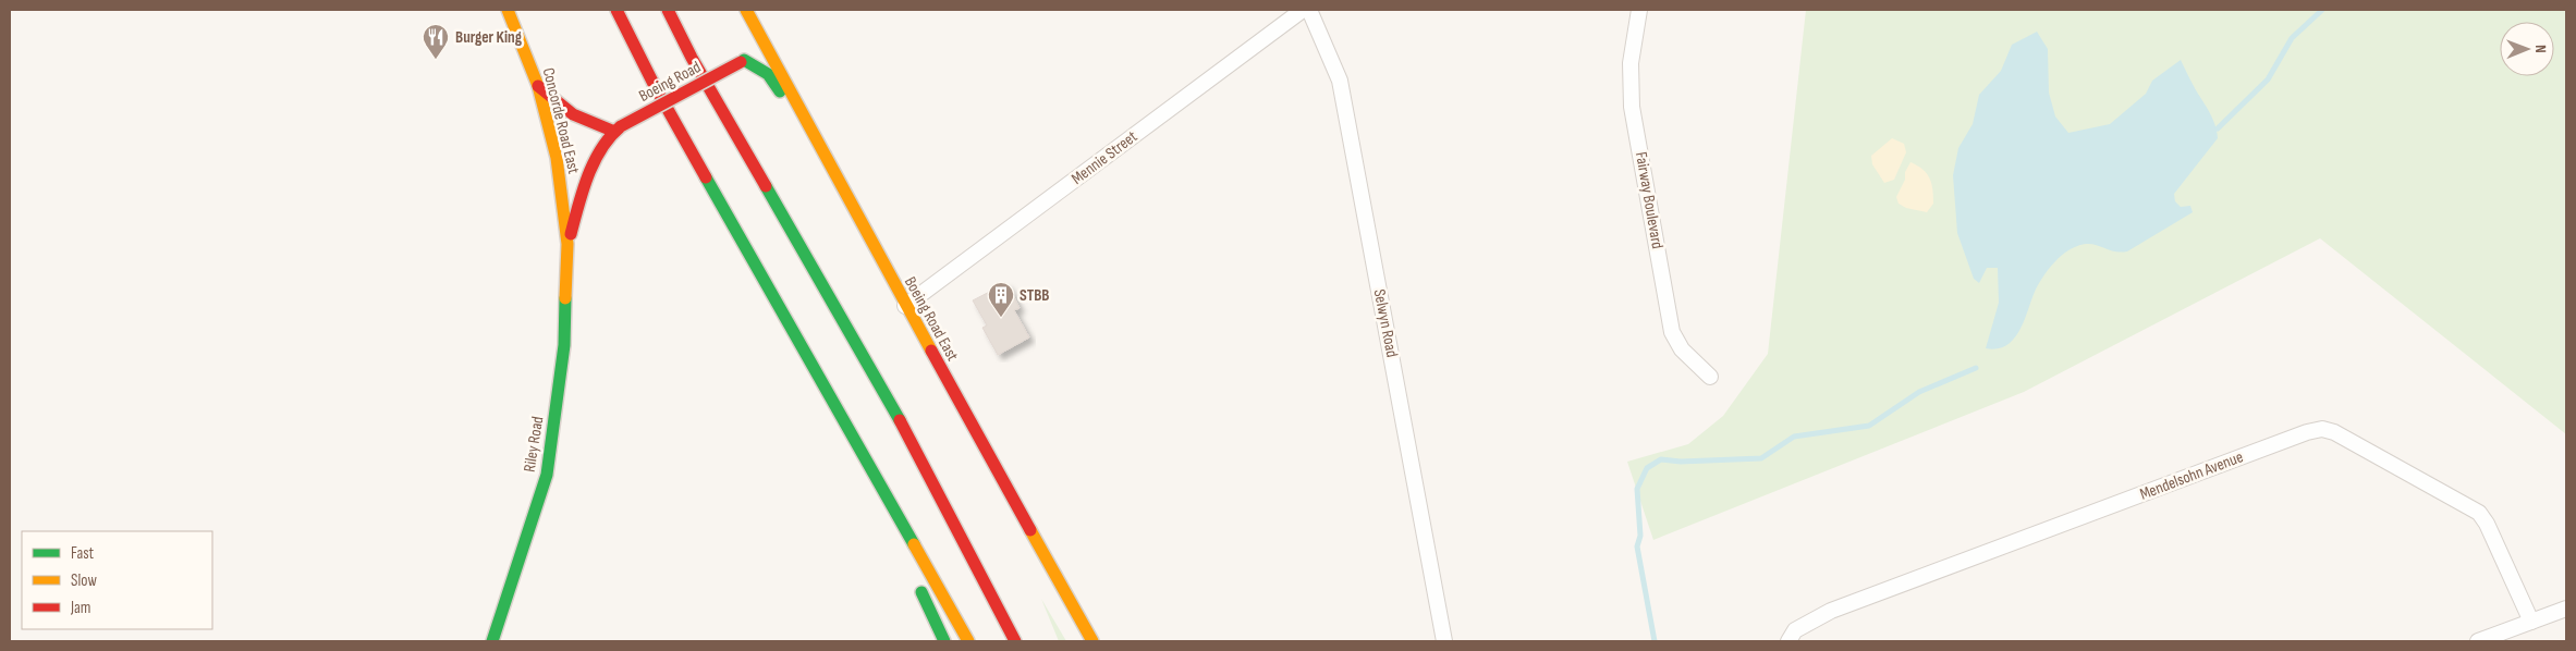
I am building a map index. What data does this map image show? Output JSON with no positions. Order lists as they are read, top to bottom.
{
  "streets": {
    "main road": [
      "Boeing Road",
      "Concorde Road East",
      "Boeing Road East",
      "Riley Road"
    ],
    "street": [
      "Mennie Street",
      "Fairway Boulevard",
      "Selwyn Road",
      "Mendelsohn Avenue"
    ]
  },
  "crossings": [
    ["Concorde Road East", "Riley Road"],
    ["Mennie Street", "Boeing Road East"]
  ],
  "places": {
    "restaurant": ["Burger King"],
    "building": ["STBB"]
  },
  "legend": ["Fast", "Slow", "Jam"],
  "north": "right"
}
